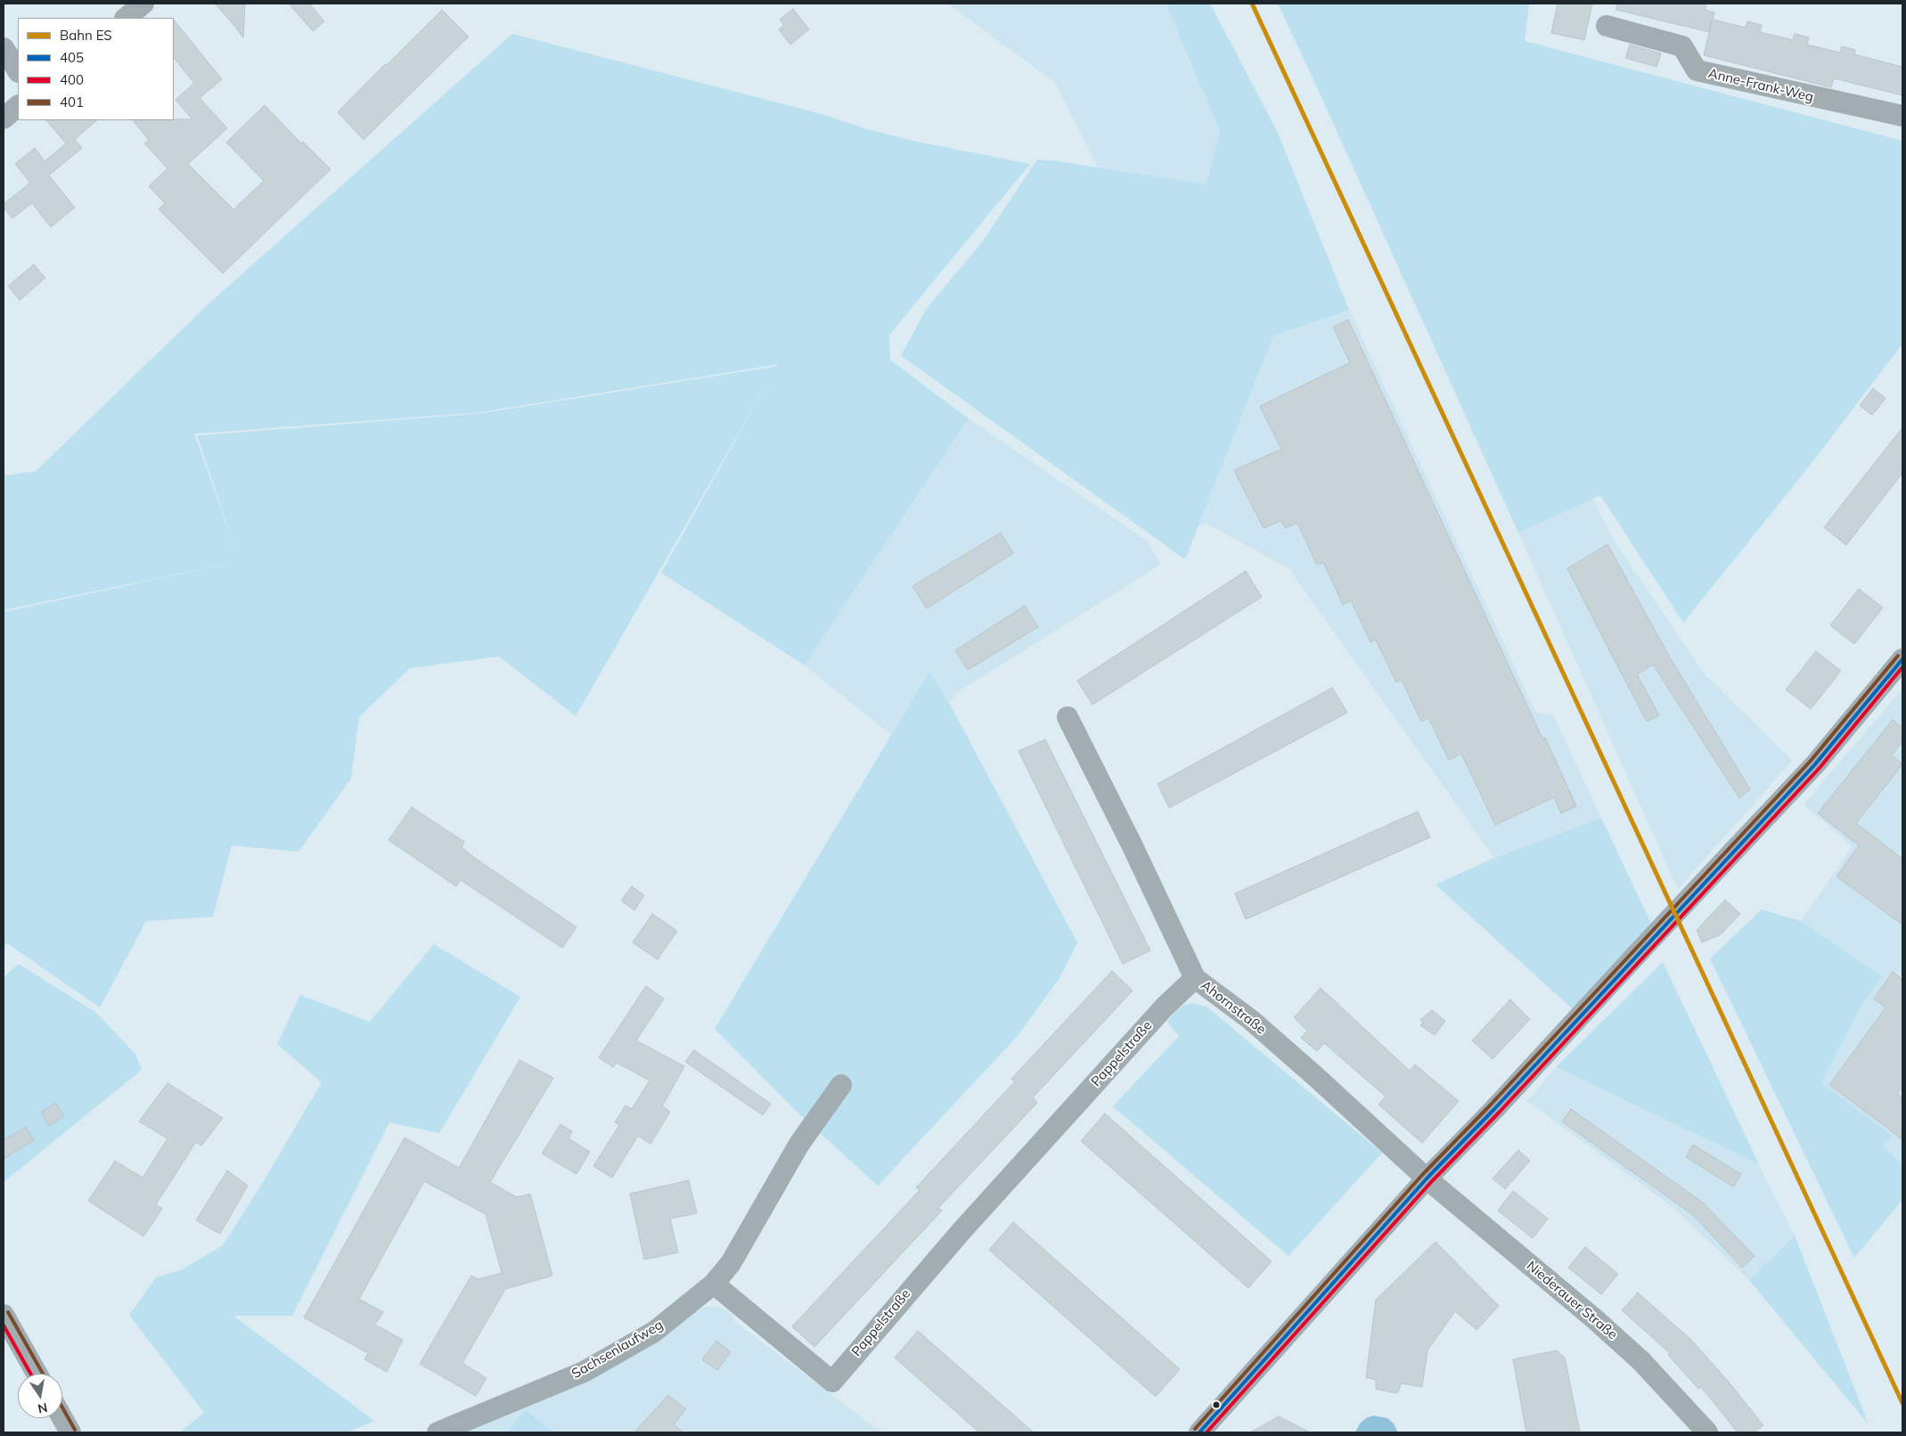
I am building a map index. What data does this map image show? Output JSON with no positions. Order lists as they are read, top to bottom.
{
  "streets": {
    "street": [
      "Anne-Frank-Weg",
      "Ahornstraße",
      "Pappelstraße",
      "Niederauer Straße",
      "Sachsenlaufweg"
    ]
  },
  "crossings": [
    ["Ahornstraße", "Pappelstraße"],
    ["Ahornstraße", "Niederauer Straße"],
    ["Pappelstraße", "Sachsenlaufweg"]
  ],
  "lines": [
    "rail line ES",
    "transit line 401",
    "transit line 405",
    "transit line 400"
  ],
  "legend": [
    "Bahn ES",
    "405",
    "400",
    "401"
  ],
  "north": "bottom"
}
